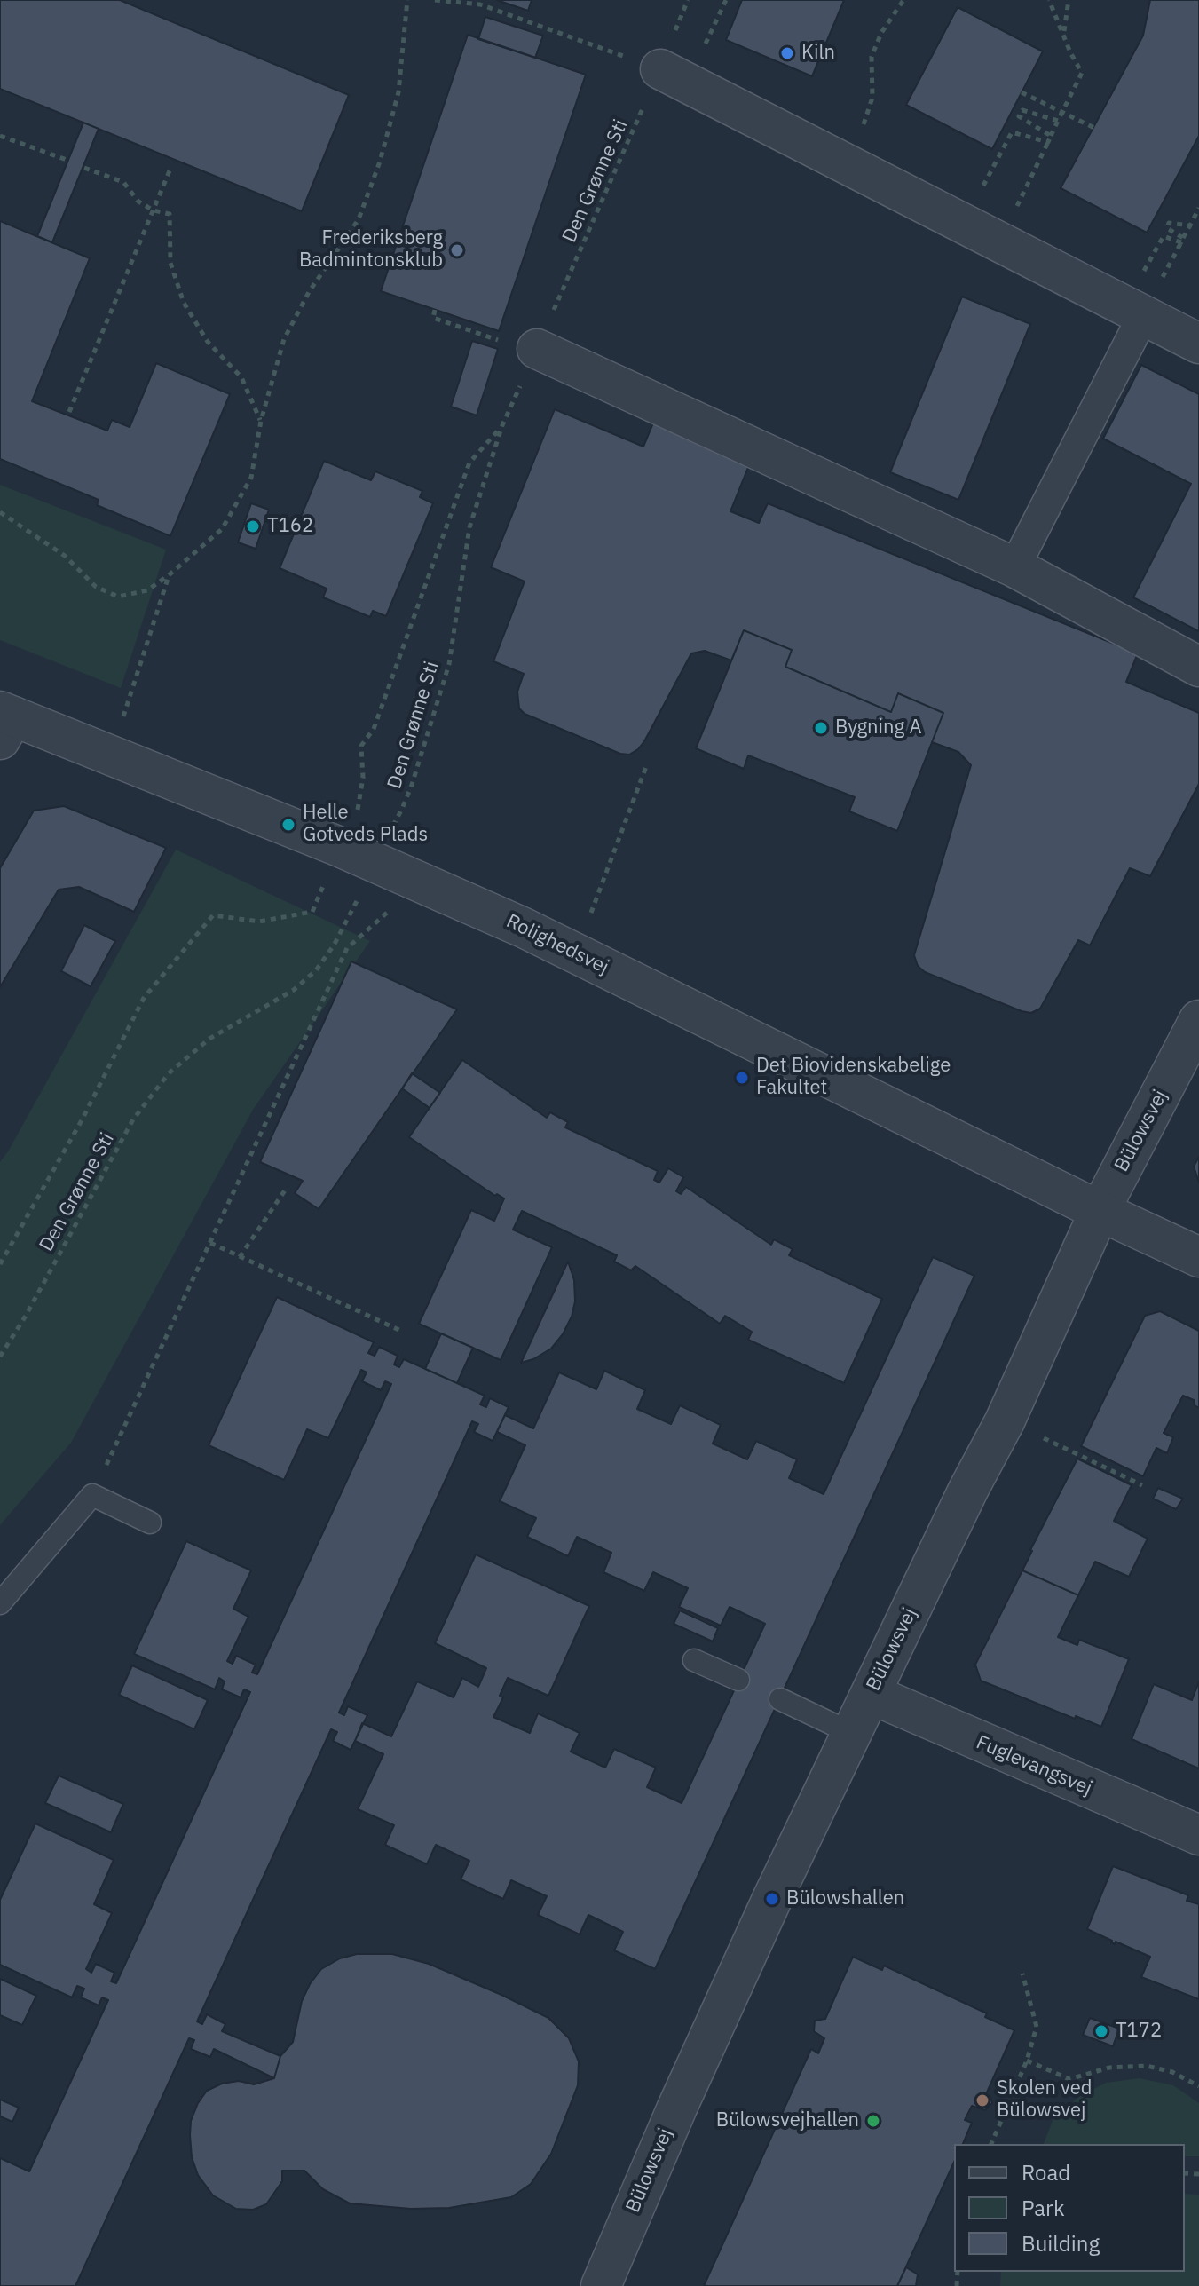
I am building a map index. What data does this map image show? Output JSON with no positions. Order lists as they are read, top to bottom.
{
  "streets": {
    "street": ["Rolighedsvej", "Bülowsvej", "Fuglevangsvej"],
    "path": ["Den Grønne Sti"]
  },
  "crossings": [
    ["Den Grønne Sti", "Rolighedsvej"],
    ["Rolighedsvej", "Bülowsvej"],
    ["Bülowsvej", "Fuglevangsvej"]
  ],
  "places": [
    "Kiln",
    "Frederiksberg Badmintonsklub",
    "T162",
    "Bygning A",
    "Helle Gotveds Plads",
    "Det Biovidenskabelige Fakultet",
    "Bülowshallen",
    "T172",
    "Skolen ved Bülowsvej",
    "Bülowsvejhallen"
  ],
  "legend": ["Road", "Park", "Building"]
}
